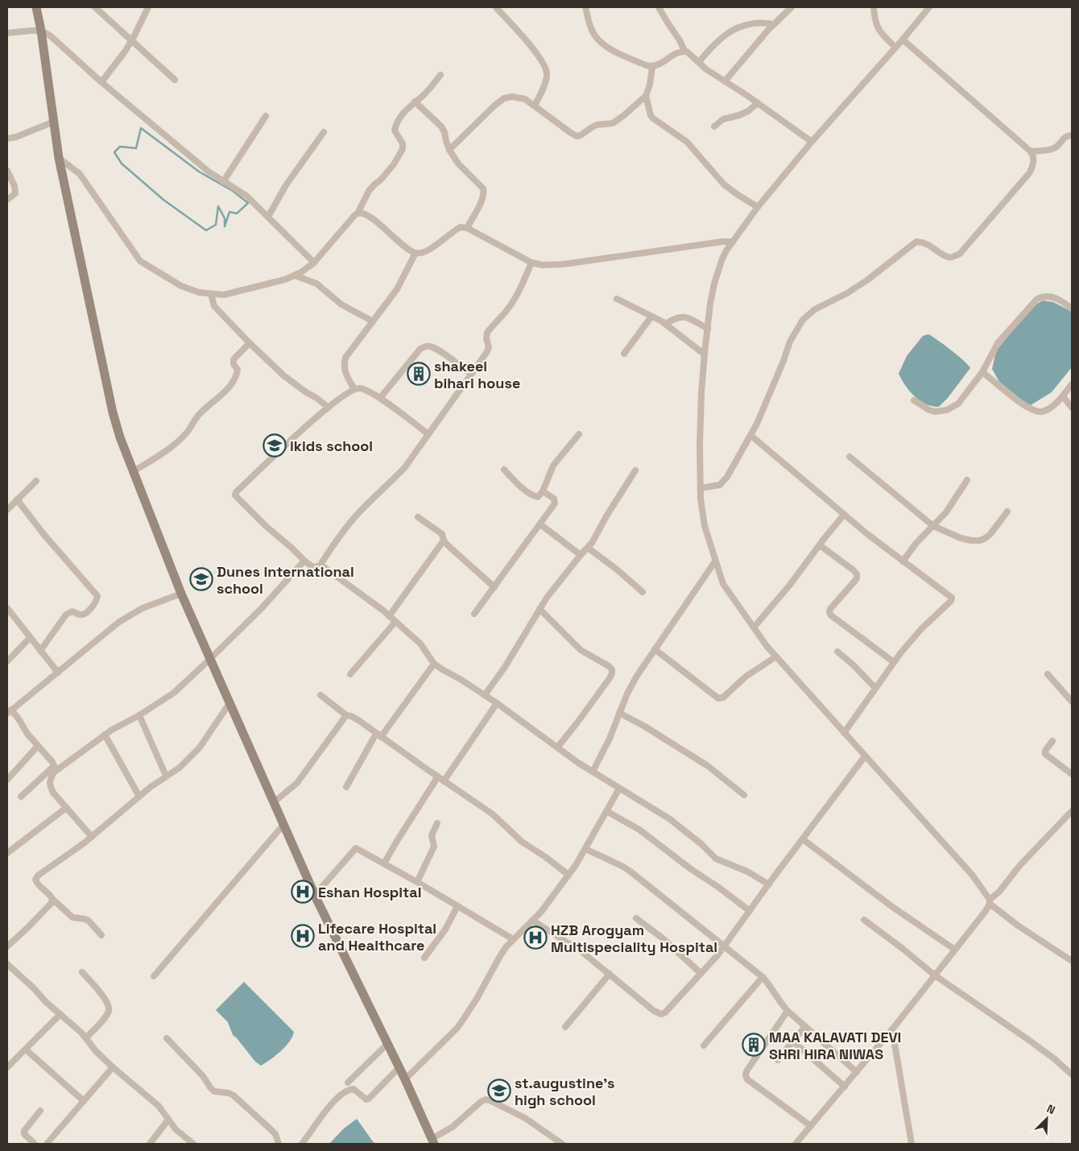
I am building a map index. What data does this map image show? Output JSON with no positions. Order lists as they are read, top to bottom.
{
  "places": {
    "building": ["shakeel bihari house", "MAA KALAVATI DEVI SHRI HIRA NIWAS"],
    "school or university": ["ikids school", "Dunes international school", "st.augustine's high school"],
    "hospital": ["Eshan Hospital", "Lifecare Hospital and Healthcare", "HZB Arogyam Multispeciality Hospital"]
  },
  "north": "top right"
}
